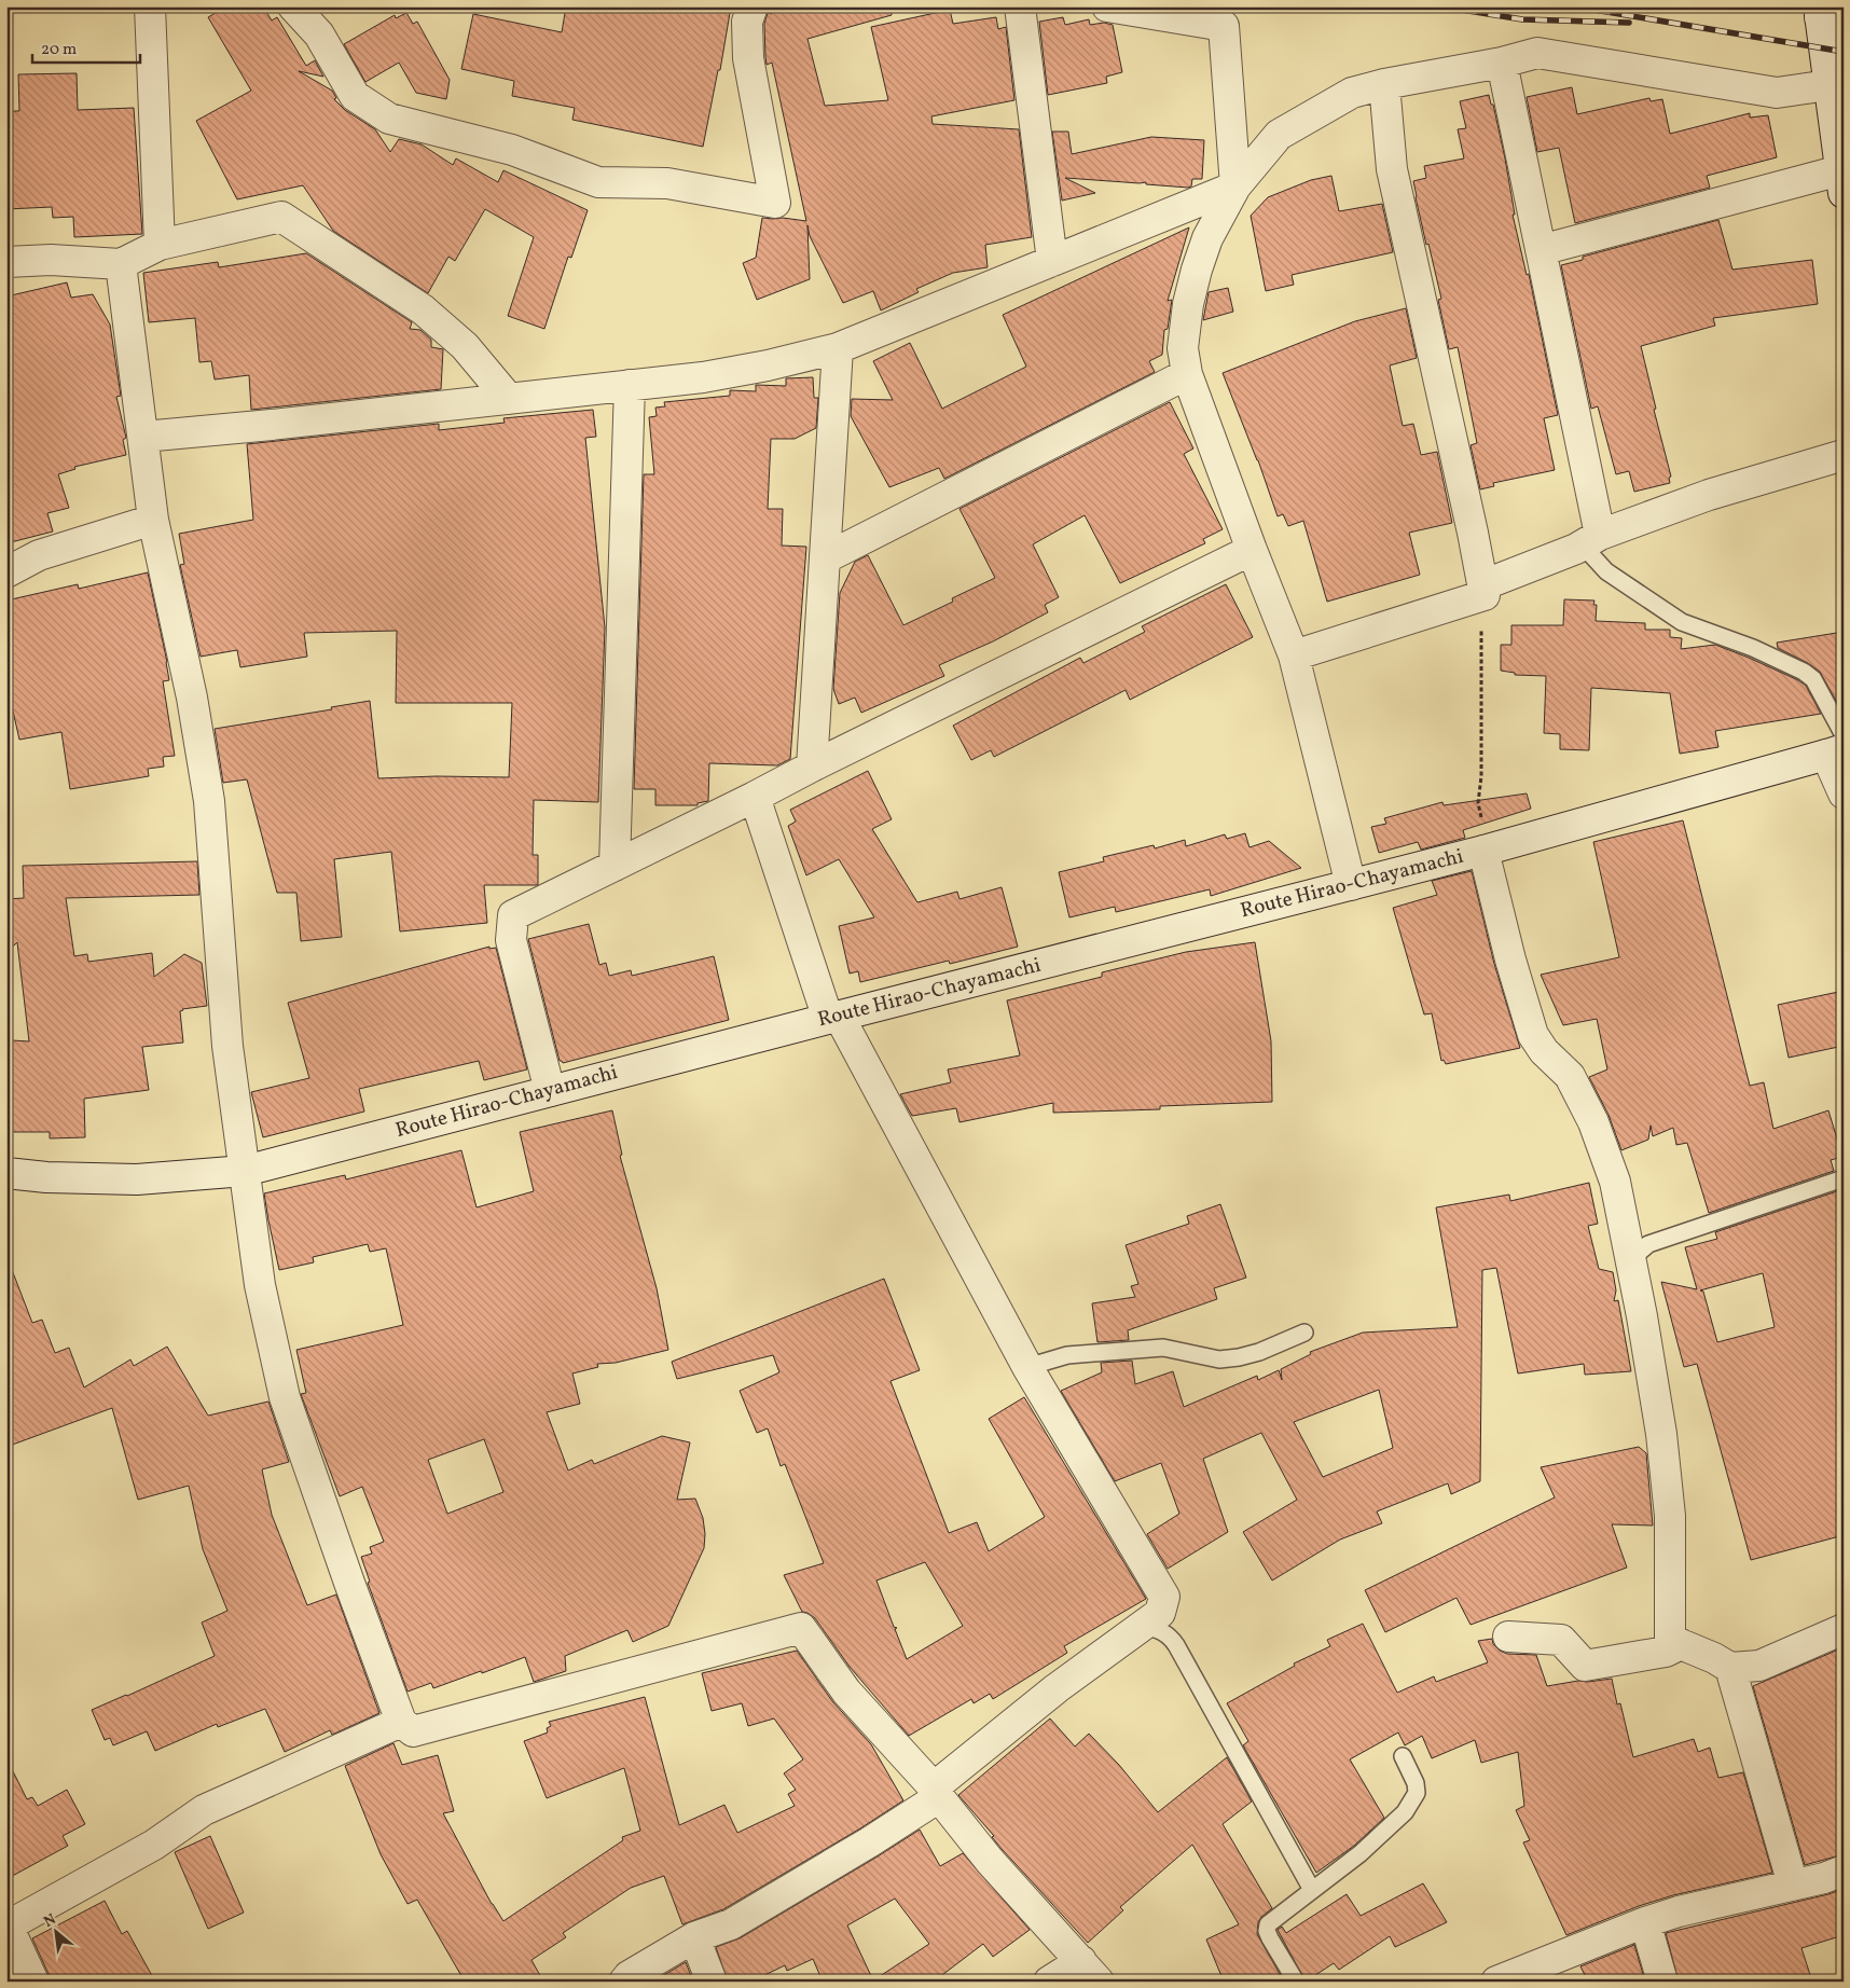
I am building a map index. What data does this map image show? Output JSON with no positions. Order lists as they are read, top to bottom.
{
  "streets": {
    "street": ["Route Hirao-Chayamachi"]
  },
  "scale_bar": "20 m",
  "north": "top left"
}
